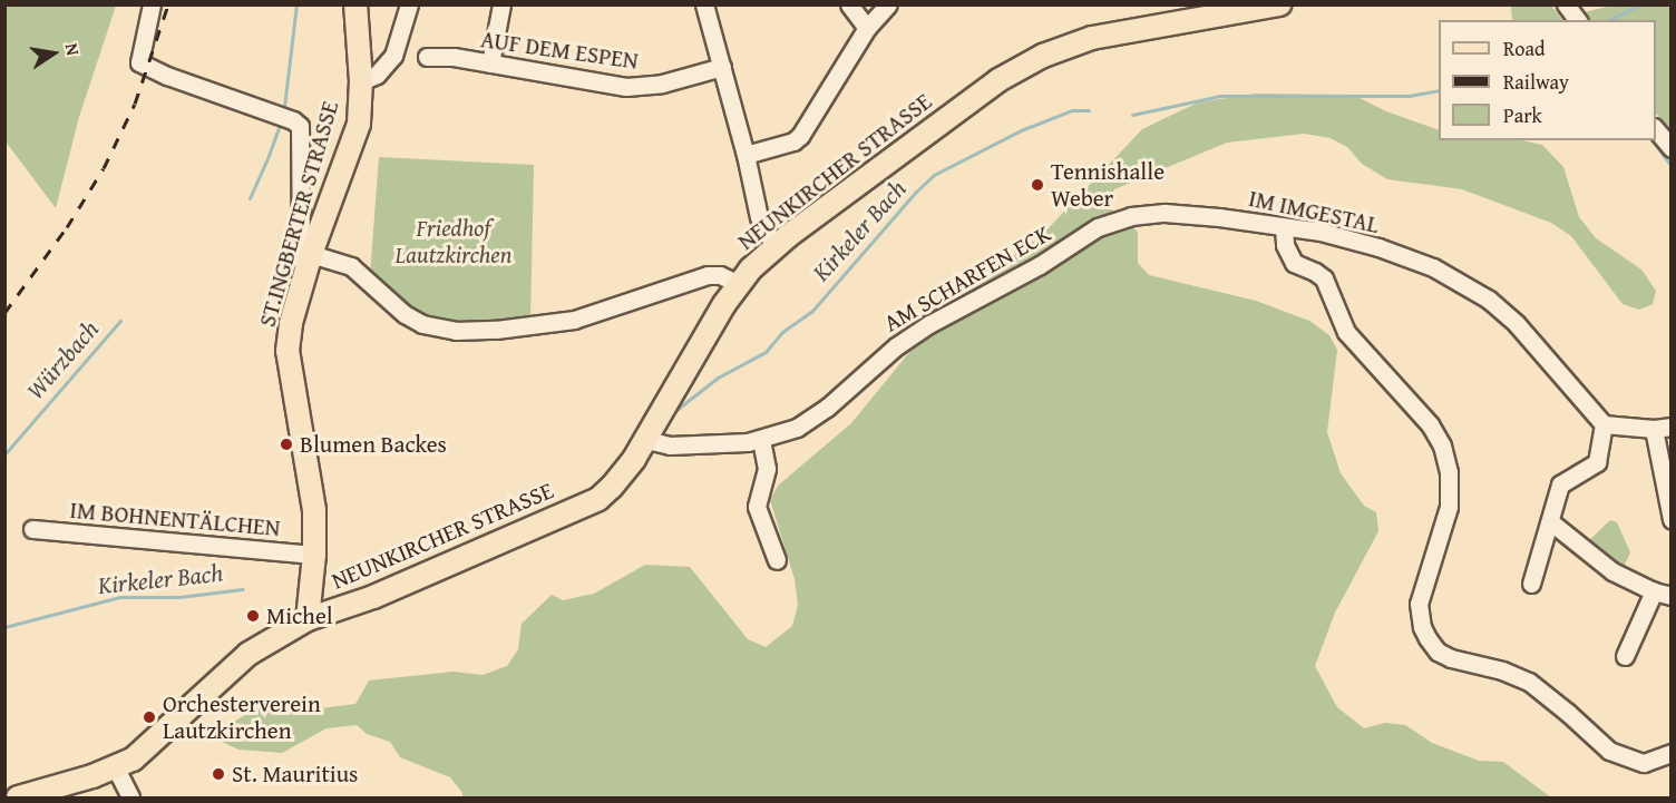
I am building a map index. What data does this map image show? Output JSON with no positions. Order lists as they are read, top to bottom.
{
  "streets": {
    "main road": ["NEUNKIRCHER STRASSE", "ST.INGBERTER STRASSE"],
    "street": [
      "AUF DEM ESPEN",
      "IM IMGESTAL",
      "AM SCHARFEN ECK",
      "IM BOHNENTÄLCHEN"
    ]
  },
  "crossings": [
    ["NEUNKIRCHER STRASSE", "ST.INGBERTER STRASSE"],
    ["NEUNKIRCHER STRASSE", "AM SCHARFEN ECK"],
    ["IM IMGESTAL", "AM SCHARFEN ECK"],
    ["ST.INGBERTER STRASSE", "IM BOHNENTÄLCHEN"]
  ],
  "water": ["Kirkeler Bach", "Würzbach"],
  "parks": ["Friedhof Lautzkirchen"],
  "places": [
    "Tennishalle Weber",
    "Blumen Backes",
    "Michel",
    "Orchesterverein Lautzkirchen",
    "St. Mauritius"
  ],
  "legend": ["Road", "Railway", "Park"],
  "north": "right"
}
